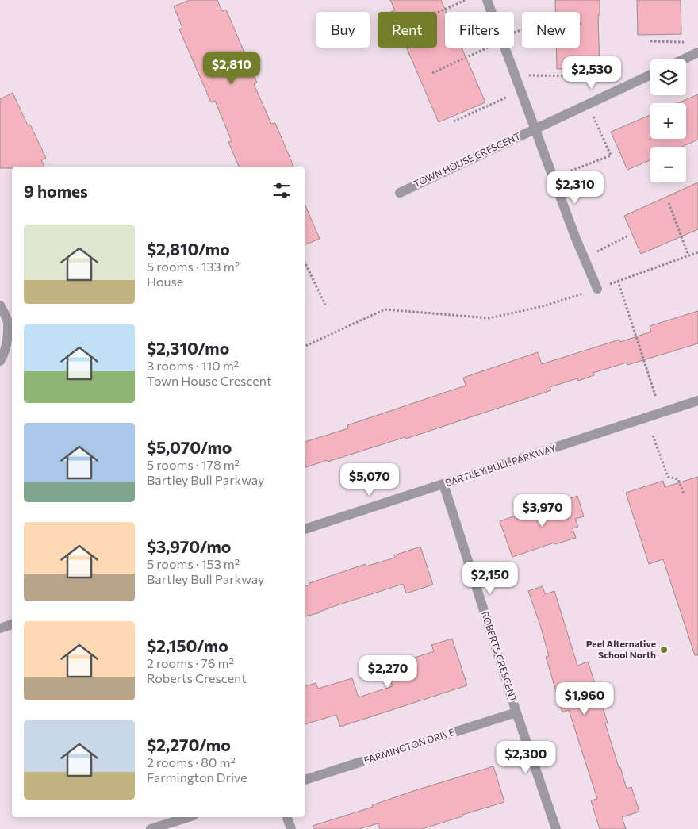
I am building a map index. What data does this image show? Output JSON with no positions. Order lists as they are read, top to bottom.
{
  "streets": {
    "street": [
      "TOWN HOUSE CRESCENT",
      "BARTLEY BULL PARKWAY",
      "ROBERTS CRESCENT",
      "FARMINGTON DRIVE"
    ]
  },
  "crossings": [
    ["BARTLEY BULL PARKWAY", "ROBERTS CRESCENT"],
    ["ROBERTS CRESCENT", "FARMINGTON DRIVE"]
  ],
  "places": ["Peel Alternative School North"],
  "page": {
    "chip": [
      "Buy",
      "Rent",
      "Filters",
      "New"
    ],
    "price": [
      "$2,810",
      "$2,530",
      "$2,310",
      "$5,070",
      "$3,970",
      "$2,150",
      "$2,270",
      "$1,960",
      "$2,300"
    ],
    "map_buttons": ["+", "−"],
    "heading": "9 homes",
    "list": [
      {
        "name": "$2,810/mo",
        "note": "5 rooms · 133 m² · House"
      },
      {
        "name": "$2,310/mo",
        "note": "3 rooms · 110 m² · Town House Crescent"
      },
      {
        "name": "$5,070/mo",
        "note": "5 rooms · 178 m² · Bartley Bull Parkway"
      },
      {
        "name": "$3,970/mo",
        "note": "5 rooms · 153 m² · Bartley Bull Parkway"
      },
      {
        "name": "$2,150/mo",
        "note": "2 rooms · 76 m² · Roberts Crescent"
      },
      {
        "name": "$2,270/mo",
        "note": "2 rooms · 80 m² · Farmington Drive"
      }
    ]
  }
}
